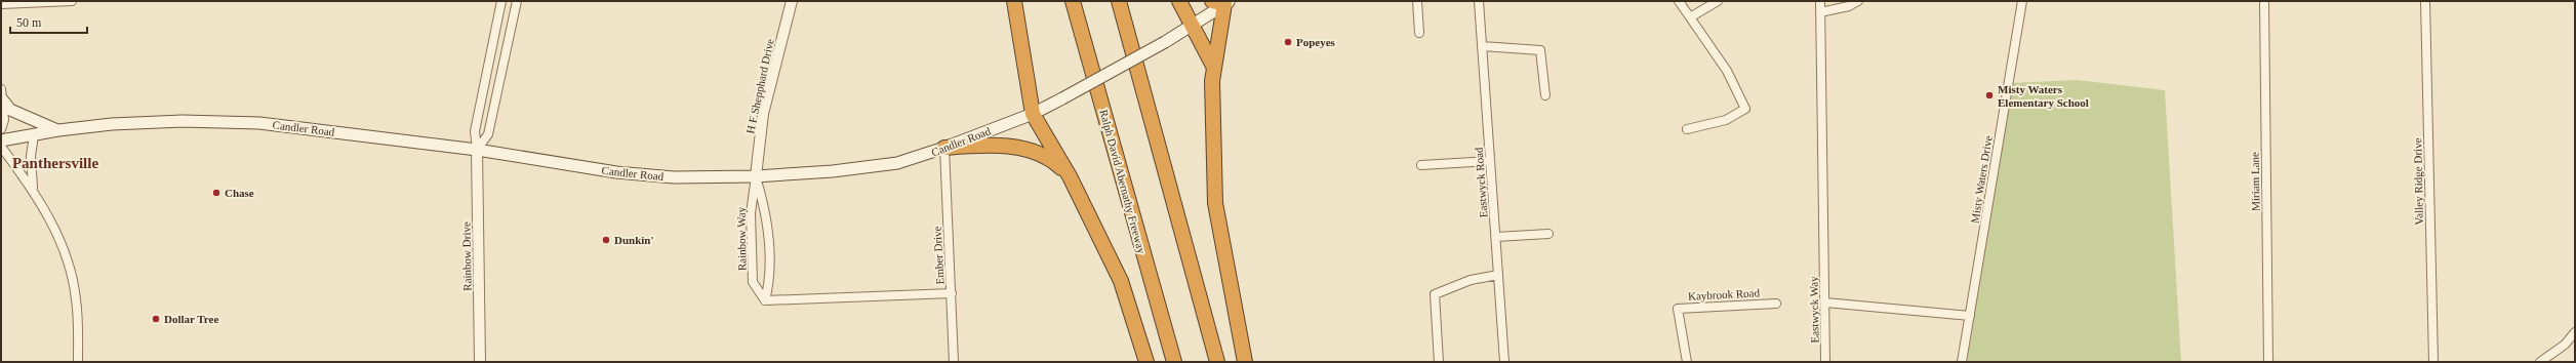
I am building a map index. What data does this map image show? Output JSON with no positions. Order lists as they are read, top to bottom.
{
  "streets": {
    "highway": ["Ralph David Abernathy Freeway"],
    "main road": ["Candler Road"],
    "street": [
      "H F Shepphard Drive",
      "Misty Waters Drive",
      "Miriam Lane",
      "Valley Ridge Drive",
      "Eastwyck Road",
      "Rainbow Way",
      "Ember Drive",
      "Rainbow Drive",
      "Kaybrook Road",
      "Eastwyck Way"
    ]
  },
  "crossings": [
    ["H F Shepphard Drive", "Candler Road"],
    ["H F Shepphard Drive", "Rainbow Way"],
    ["Candler Road", "Rainbow Way"],
    ["Candler Road", "Ember Drive"],
    ["Candler Road", "Rainbow Drive"]
  ],
  "districts": ["Panthersville"],
  "places": [
    "Popeyes",
    "Misty Waters Elementary School",
    "Chase",
    "Dunkin'",
    "Dollar Tree"
  ],
  "scale_bar": "50 m"
}
